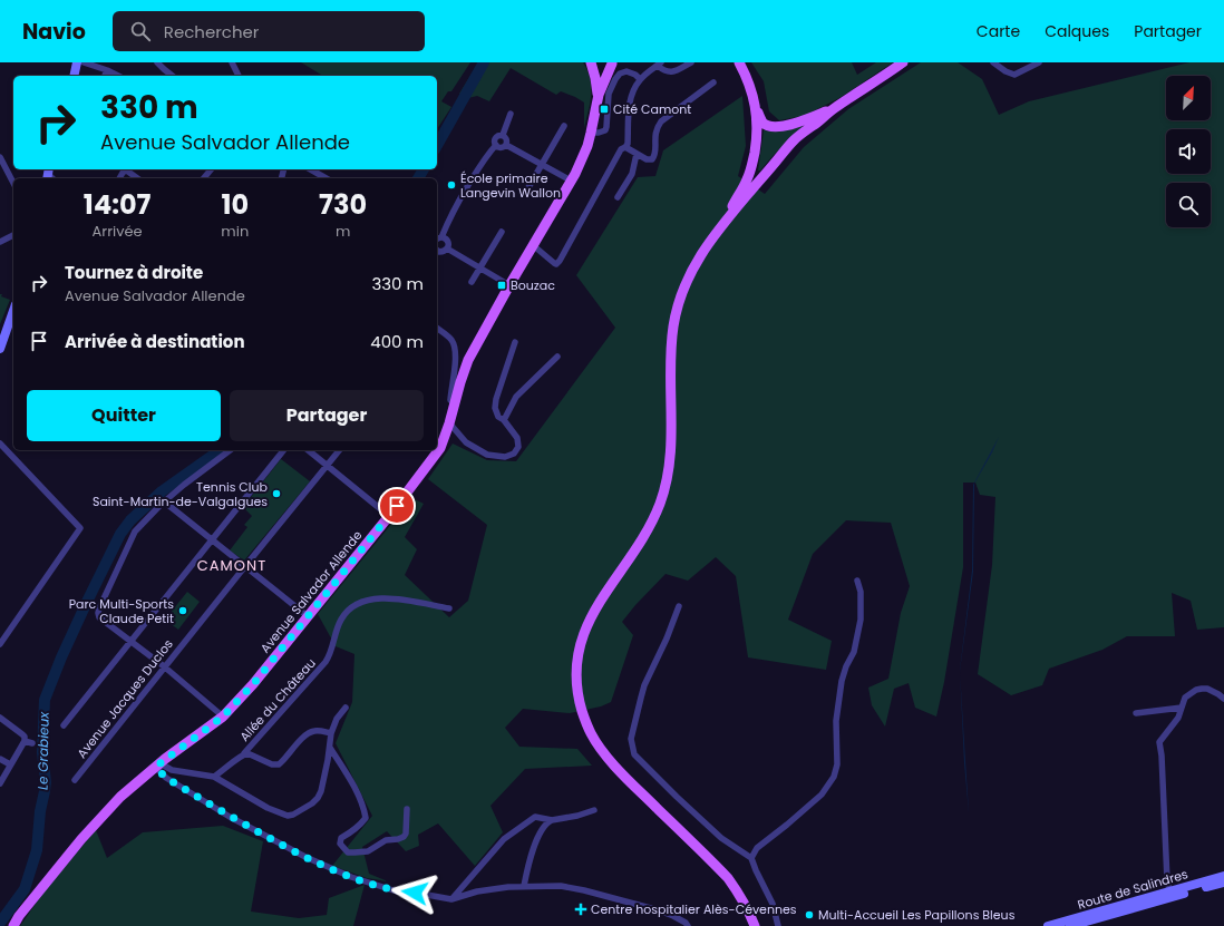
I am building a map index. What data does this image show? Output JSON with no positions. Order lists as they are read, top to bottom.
{
  "streets": {
    "main road": ["Avenue Salvador Allende", "Route de Salindres"],
    "street": ["Avenue Jacques Duclos", "Allée du Château"]
  },
  "districts": ["CAMONT"],
  "water": ["Le Grabieux"],
  "places": {
    "transit": ["Cité Camont", "Bouzac"],
    "other": [
      "École primaire Langevin Wallon",
      "Tennis Club Saint-Martin-de-Valgalgues",
      "Parc Multi-Sports Claude Petit",
      "Multi-Accueil Les Papillons Bleus"
    ],
    "health": ["Centre hospitalier Alès-Cévennes"]
  },
  "north": "top right",
  "page": {
    "header": "Navio",
    "search": "Rechercher",
    "nav": ["Carte", "Calques", "Partager"],
    "turn": ["330 m", "Avenue Salvador Allende"],
    "eta": [
      "14:07",
      "Arrivée",
      "10",
      "min",
      "730",
      "m"
    ],
    "list": [
      {
        "name": "Tournez à droite",
        "note": "Avenue Salvador Allende",
        "value": "330 m"
      },
      {
        "name": "Arrivée à destination",
        "value": "400 m"
      }
    ],
    "buttons": ["Quitter", "Partager"]
  }
}
